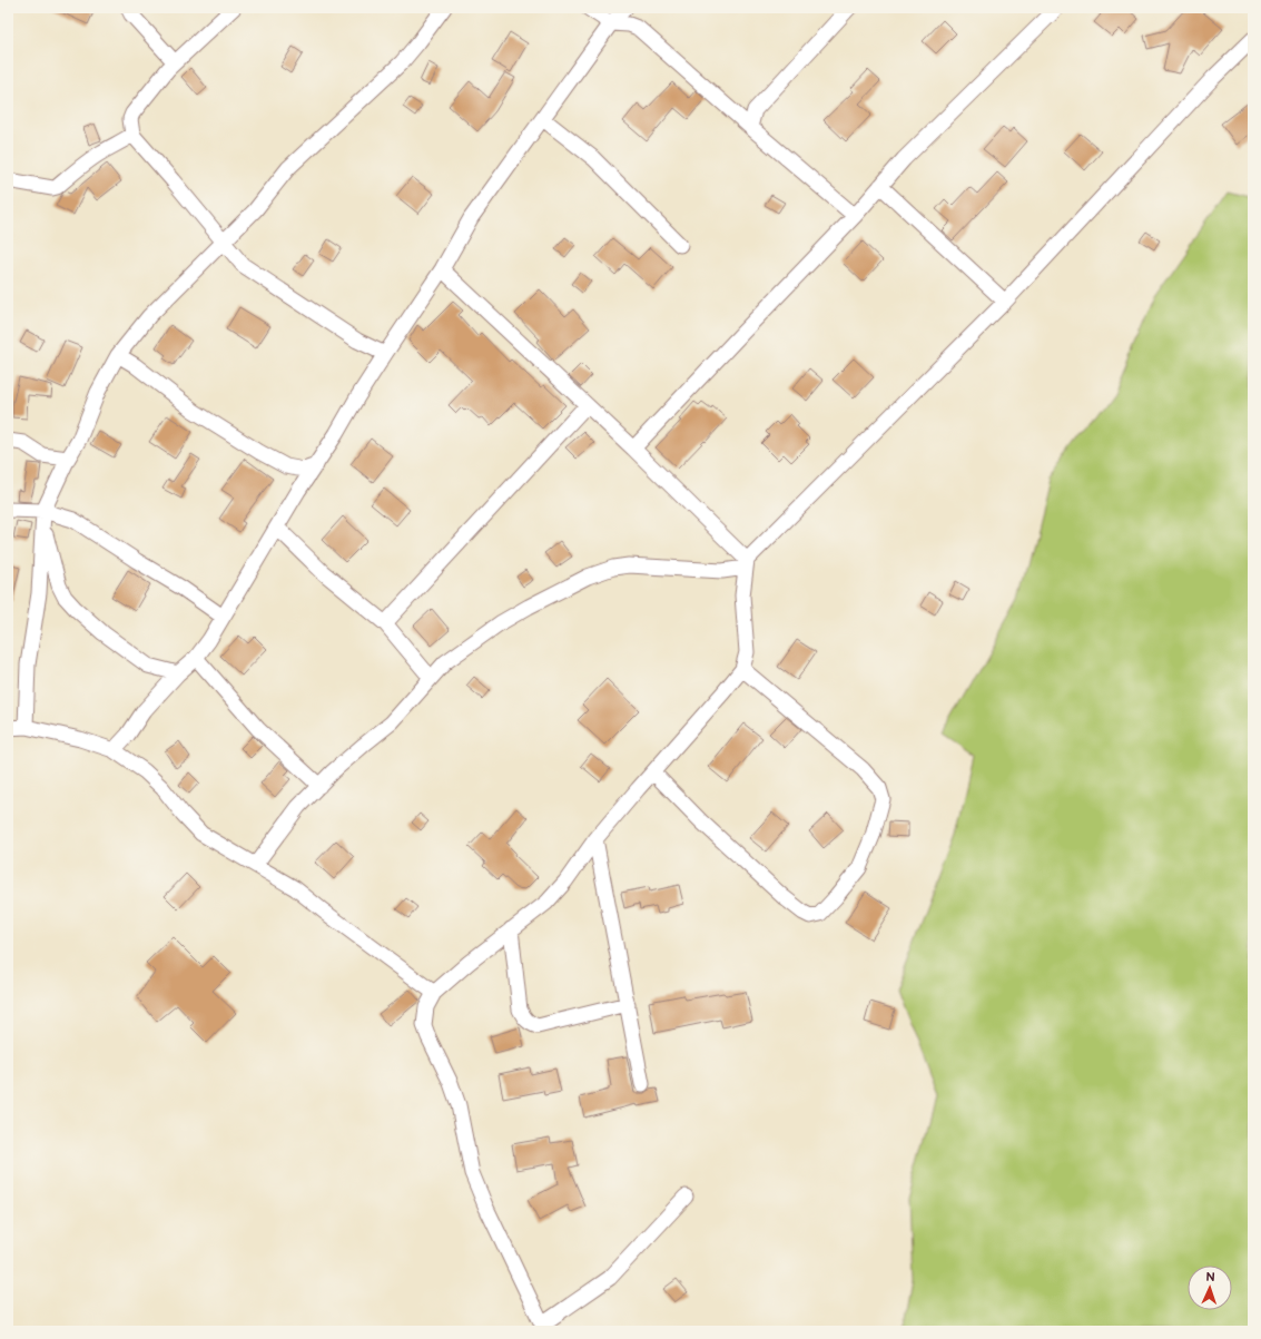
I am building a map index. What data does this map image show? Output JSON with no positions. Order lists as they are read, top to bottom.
{
  "north": "top"
}
